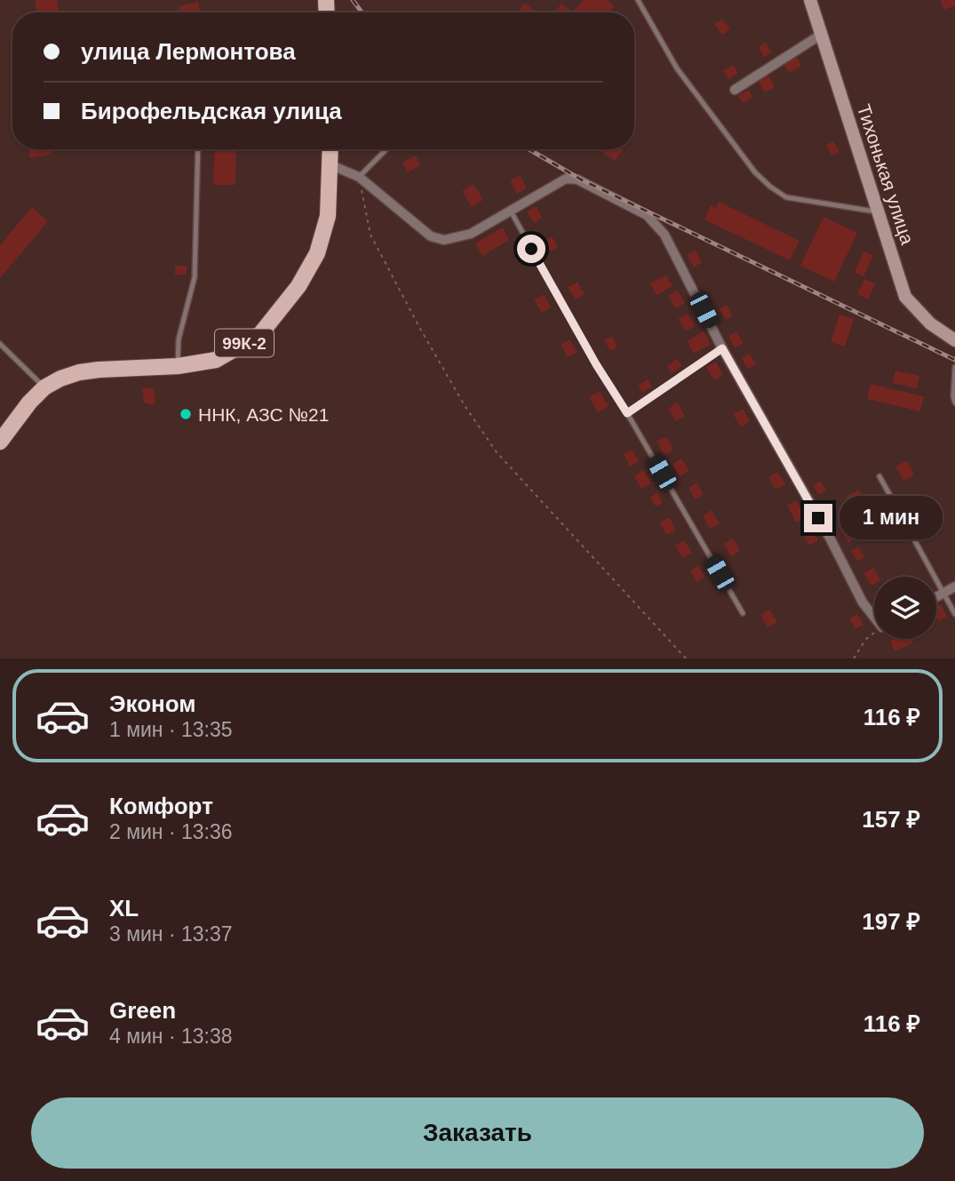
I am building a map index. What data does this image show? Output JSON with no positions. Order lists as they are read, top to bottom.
{
  "streets": {
    "main road": ["99К-2"],
    "street": ["Тихонькая улица"]
  },
  "places": ["ННК, АЗС №21"],
  "page": {
    "banner": ["улица Лермонтова", "Бирофельдская улица"],
    "bubble": "1 мин",
    "list": [
      {
        "name": "Эконом",
        "note": "1 мин · 13:35",
        "value": "116 ₽"
      },
      {
        "name": "Комфорт",
        "note": "2 мин · 13:36",
        "value": "157 ₽"
      },
      {
        "name": "XL",
        "note": "3 мин · 13:37",
        "value": "197 ₽"
      },
      {
        "name": "Green",
        "note": "4 мин · 13:38",
        "value": "116 ₽"
      }
    ],
    "buttons": "Заказать"
  }
}
